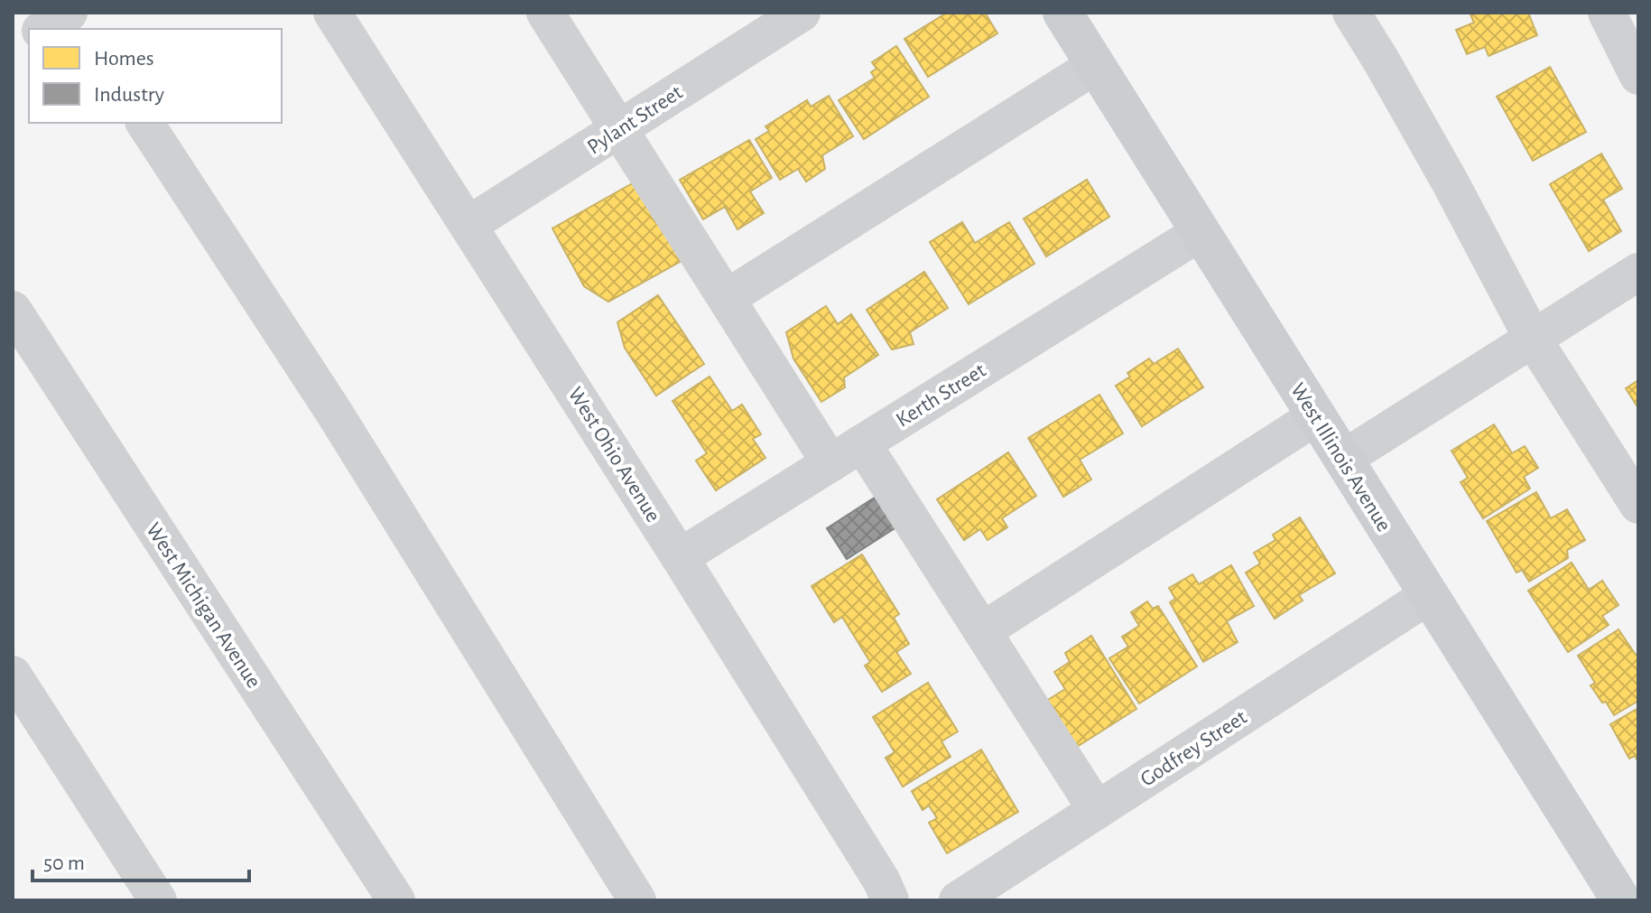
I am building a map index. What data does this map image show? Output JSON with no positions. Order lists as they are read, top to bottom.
{
  "streets": {
    "main road": ["West Illinois Avenue"],
    "street": [
      "Pylant Street",
      "Kerth Street",
      "West Ohio Avenue",
      "West Michigan Avenue",
      "Godfrey Street"
    ]
  },
  "crossings": [
    ["Pylant Street", "West Ohio Avenue"],
    ["Kerth Street", "West Ohio Avenue"],
    ["Kerth Street", "West Illinois Avenue"],
    ["West Illinois Avenue", "Godfrey Street"]
  ],
  "legend": ["Homes", "Industry"],
  "scale_bar": "50 m"
}
